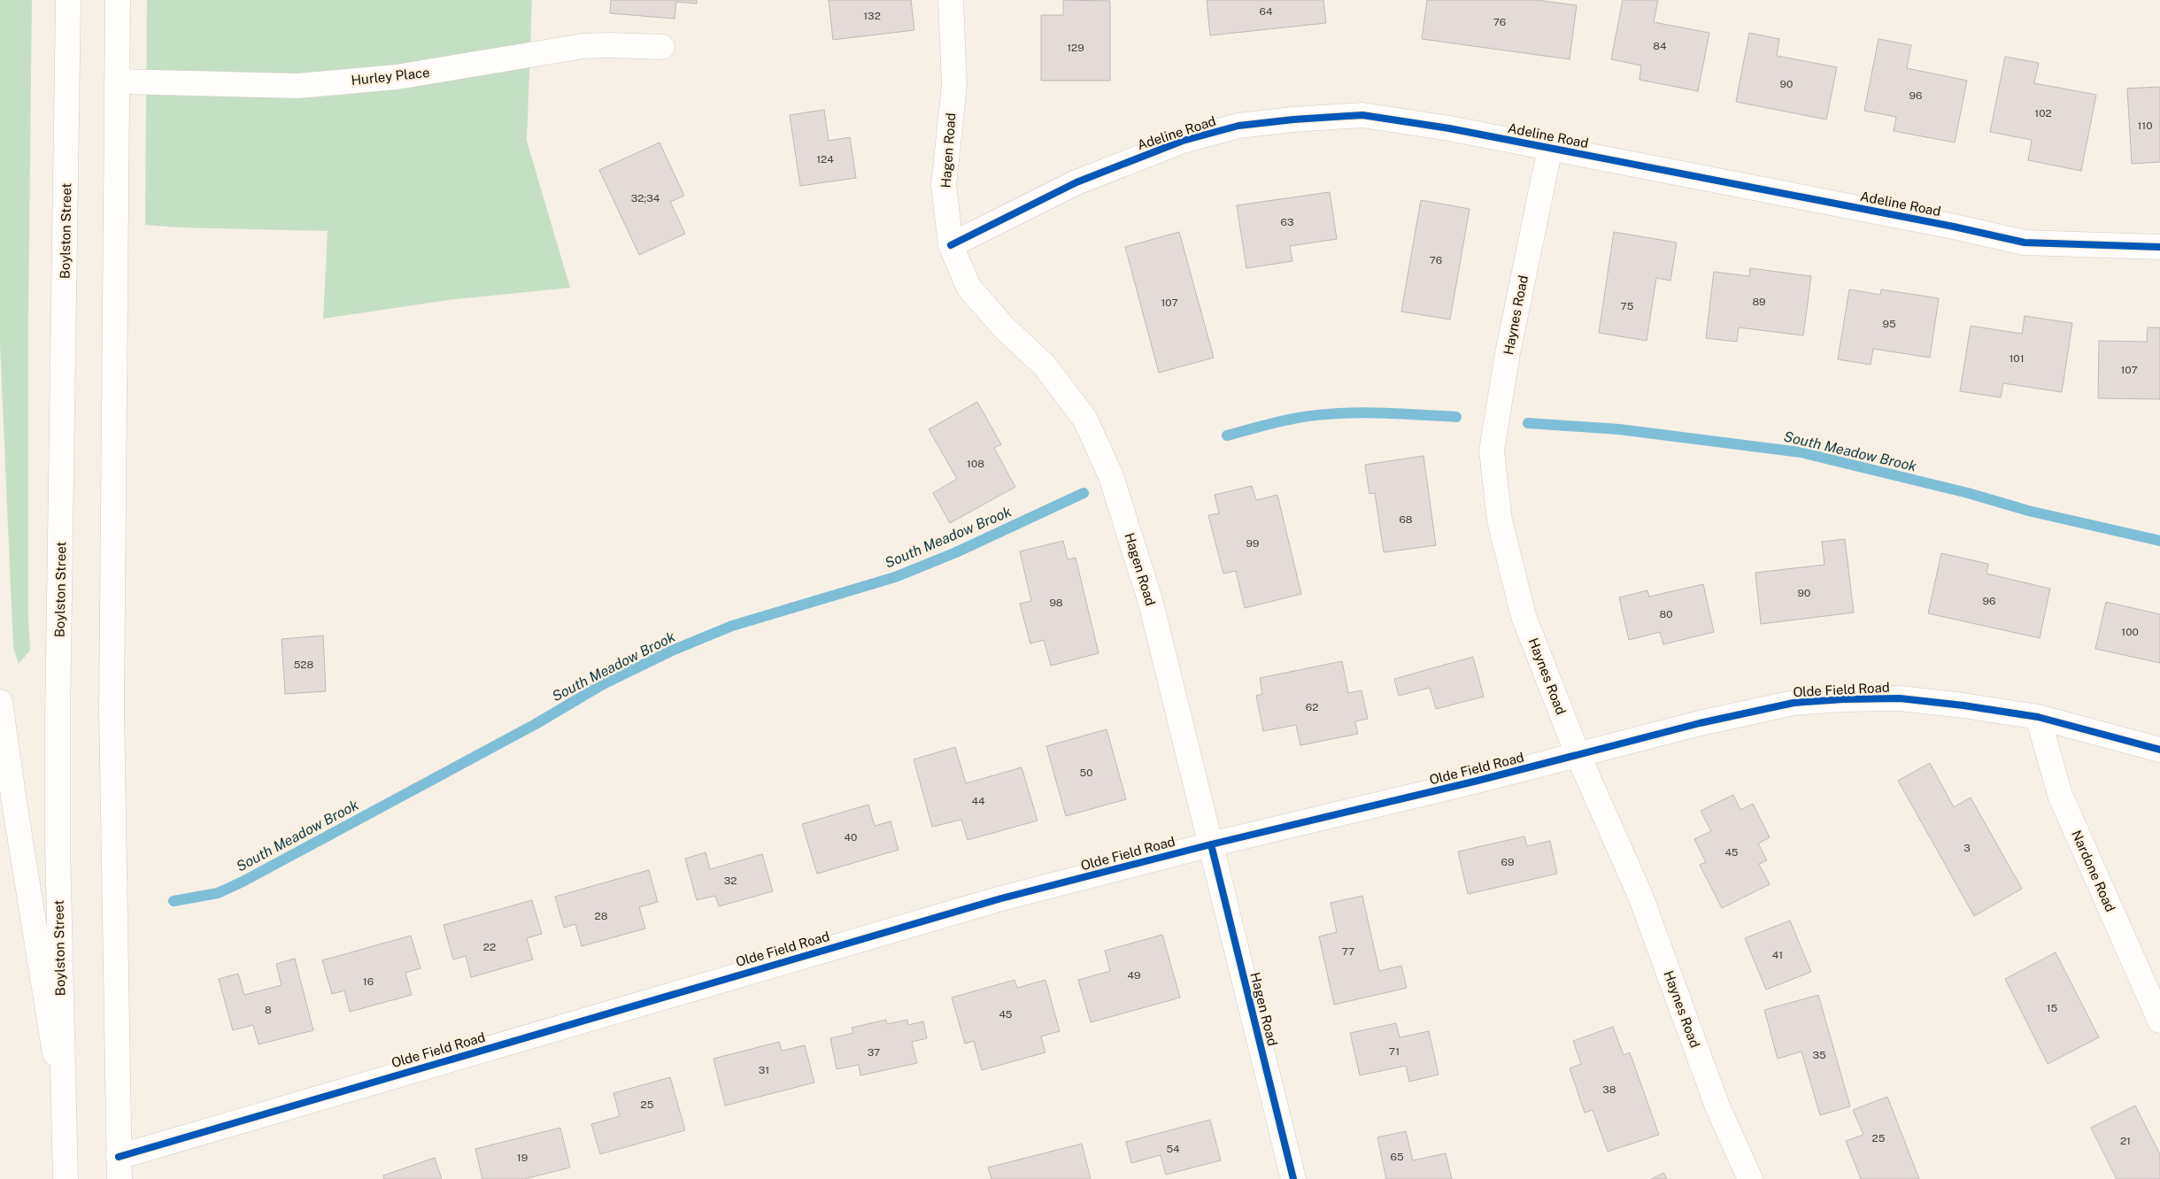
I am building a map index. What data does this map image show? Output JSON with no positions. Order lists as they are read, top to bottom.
{
  "streets": {
    "main road": [
      "Hurley Place",
      "Adeline Road",
      "Hagen Road",
      "Boylston Street",
      "Haynes Road",
      "Olde Field Road",
      "Nardone Road"
    ]
  },
  "crossings": [
    ["Adeline Road", "Hagen Road"],
    ["Adeline Road", "Haynes Road"],
    ["Hagen Road", "Olde Field Road"],
    ["Haynes Road", "Olde Field Road"],
    ["Olde Field Road", "Nardone Road"]
  ],
  "water": ["South Meadow Brook"],
  "house_numbers": [
    "64",
    "132",
    "76",
    "84",
    "129",
    "90",
    "96",
    "102",
    "110",
    "124",
    "32;34",
    "63",
    "76",
    "89",
    "107",
    "75",
    "95",
    "101",
    "107",
    "108",
    "68",
    "99",
    "90",
    "96",
    "98",
    "80",
    "100",
    "528",
    "62",
    "50",
    "44",
    "40",
    "3",
    "45",
    "69",
    "32",
    "28",
    "22",
    "77",
    "41",
    "49",
    "16",
    "15",
    "8",
    "45",
    "71",
    "37",
    "35",
    "31",
    "38",
    "25",
    "25",
    "21",
    "54",
    "65",
    "19"
  ]
}
